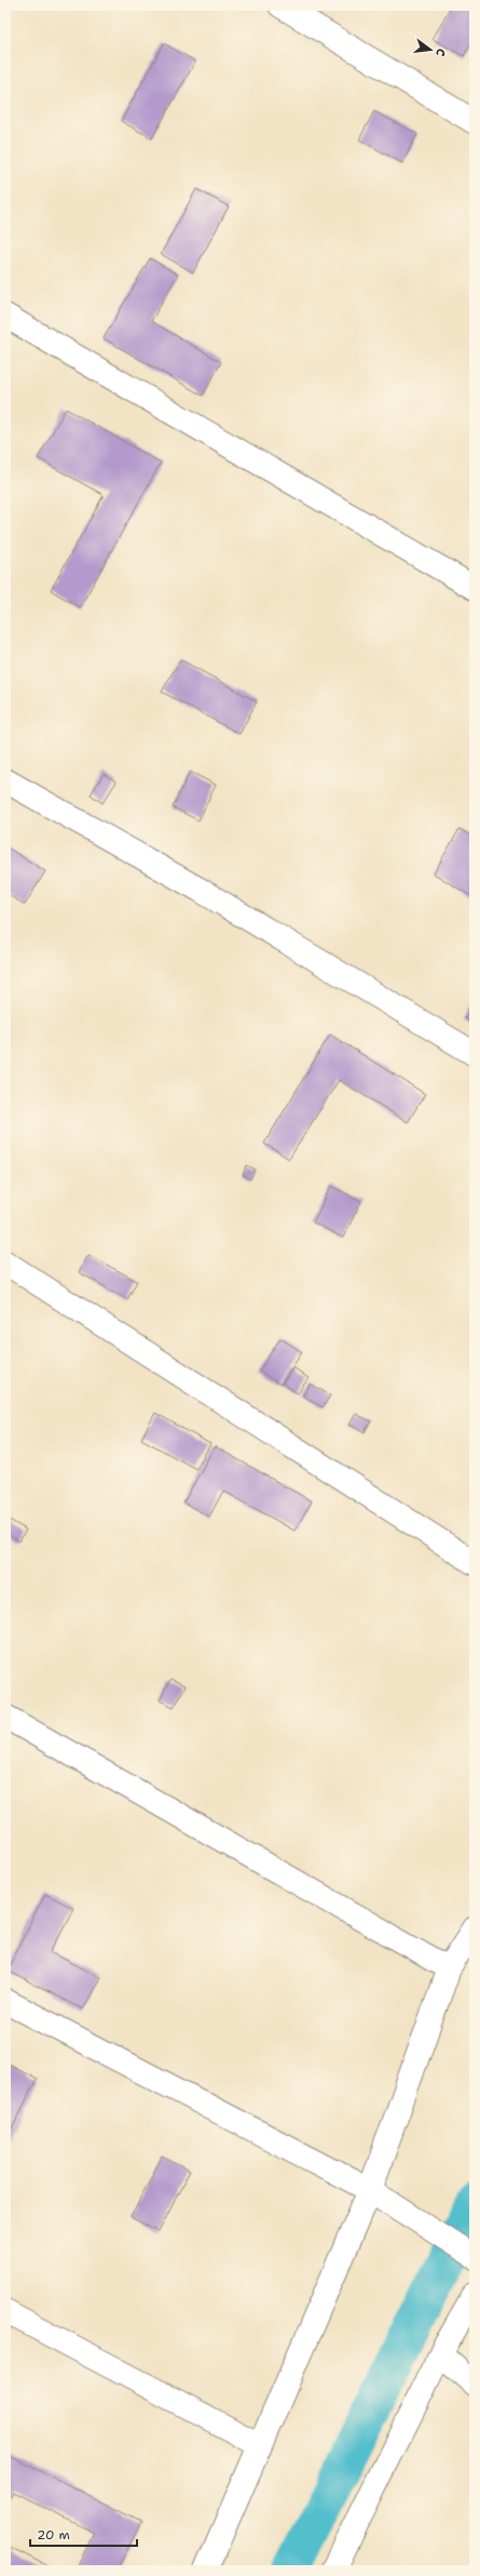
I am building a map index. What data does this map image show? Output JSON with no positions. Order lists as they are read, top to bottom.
{
  "scale_bar": "20 m",
  "north": "right"
}
